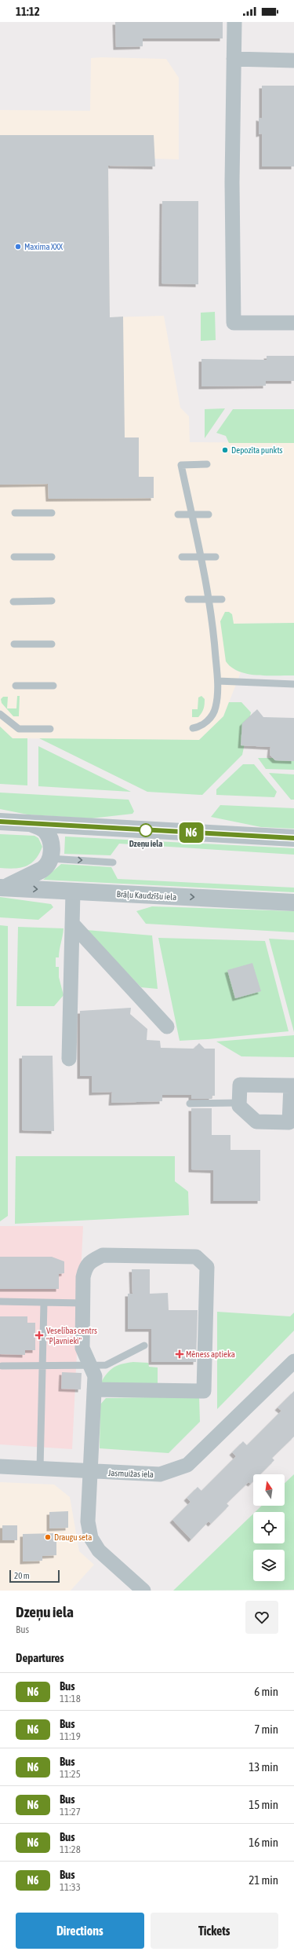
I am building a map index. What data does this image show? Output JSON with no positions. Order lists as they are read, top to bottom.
{
  "streets": {
    "street": ["Brāļu Kaudzīšu iela", "Jasmuižas iela"]
  },
  "places": {
    "other": [
      "Maxima XXX",
      "Depozīta punkts",
      "Dzeņu iela",
      "Draugu seta"
    ],
    "health": ["Veselības centrs \"Pļavnieki\"", "Mēness aptieka"]
  },
  "lines": ["bus line N6"],
  "scale_bar": "20 m",
  "north": "top",
  "page": {
    "status": "11:12",
    "on_map": "N6",
    "scale": "20 m",
    "heading": [
      ["Dzeņu iela", "Bus"],
      "Departures"
    ],
    "list": [
      {
        "mark": "N6",
        "name": "Bus",
        "note": "11:18",
        "value": "6 min"
      },
      {
        "mark": "N6",
        "name": "Bus",
        "note": "11:19",
        "value": "7 min"
      },
      {
        "mark": "N6",
        "name": "Bus",
        "note": "11:25",
        "value": "13 min"
      },
      {
        "mark": "N6",
        "name": "Bus",
        "note": "11:27",
        "value": "15 min"
      },
      {
        "mark": "N6",
        "name": "Bus",
        "note": "11:28",
        "value": "16 min"
      },
      {
        "mark": "N6",
        "name": "Bus",
        "note": "11:33",
        "value": "21 min"
      }
    ],
    "buttons": ["Directions", "Tickets"]
  }
}
